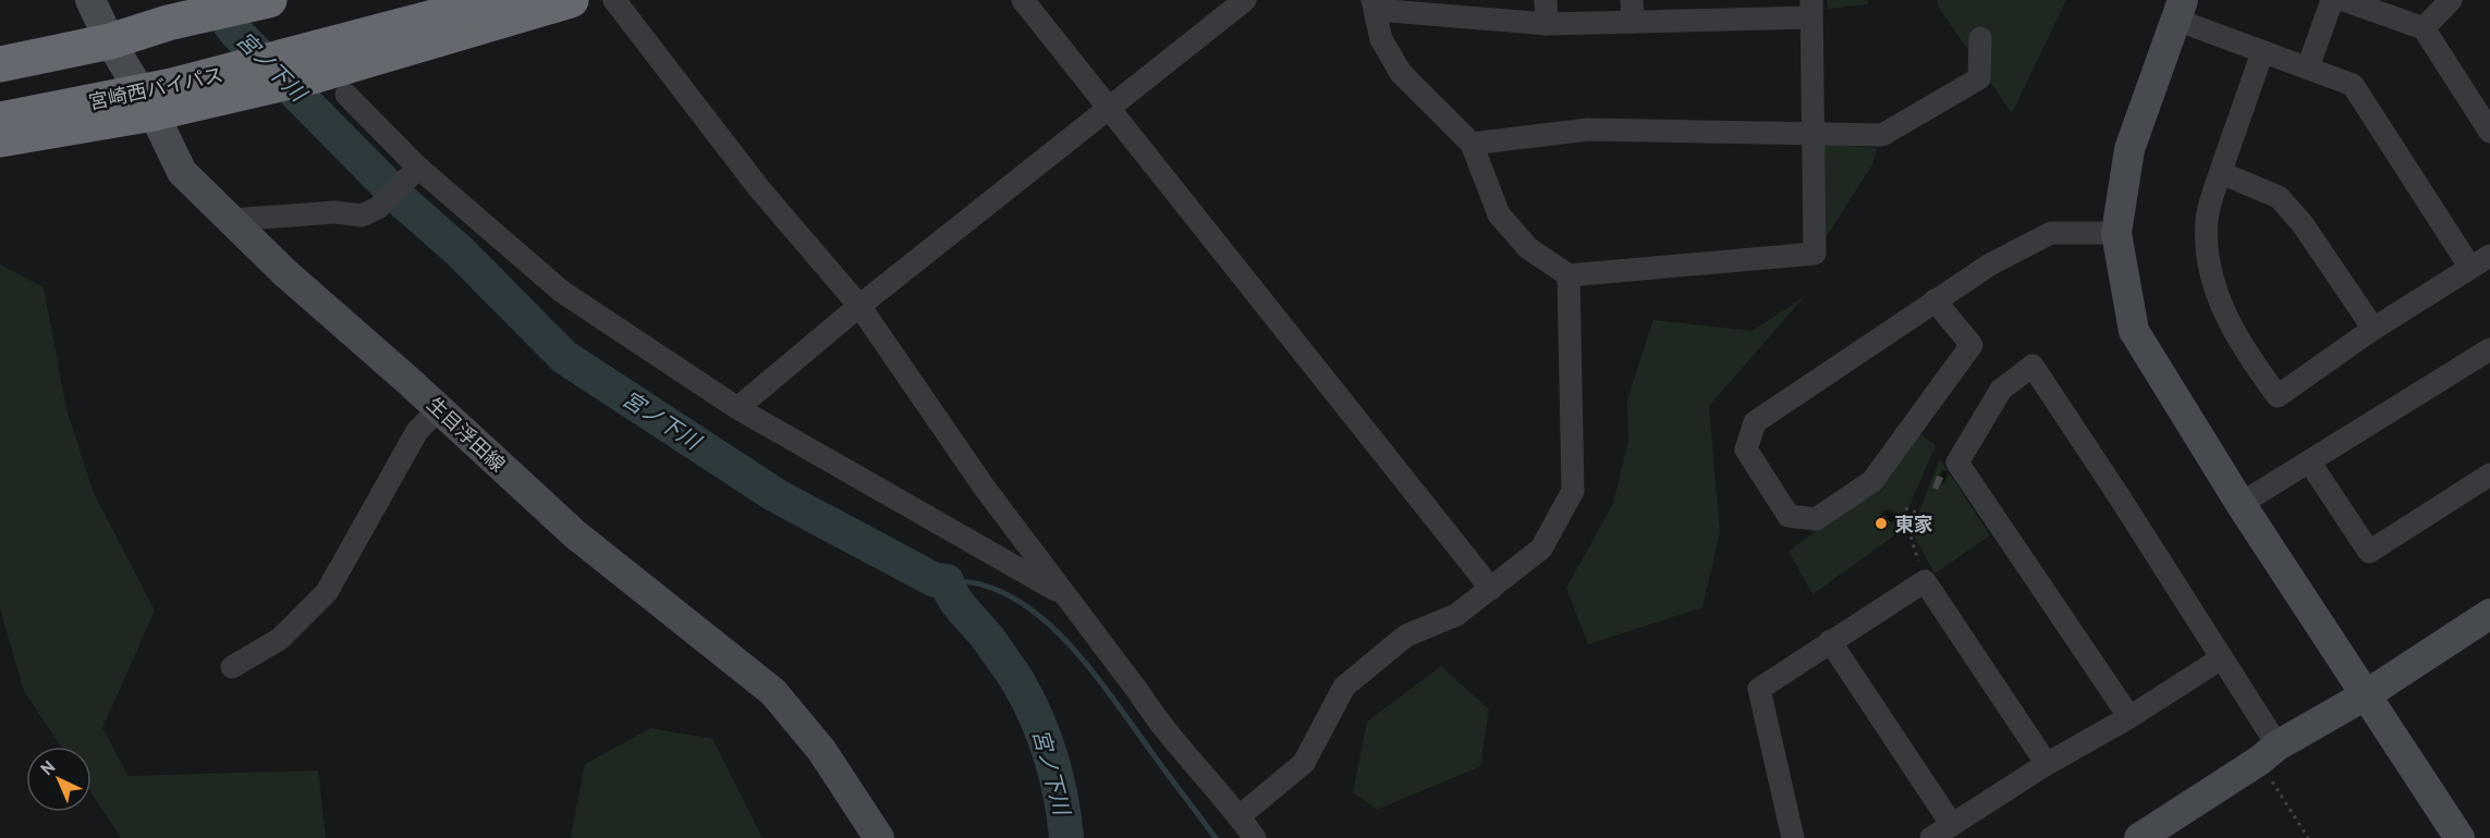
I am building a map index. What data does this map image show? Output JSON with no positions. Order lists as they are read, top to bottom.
{
  "streets": {
    "highway": ["宮崎西バイパス"],
    "street": ["生目浮田線"]
  },
  "water": ["宮ノ下川"],
  "places": ["東家"],
  "north": "top left"
}
